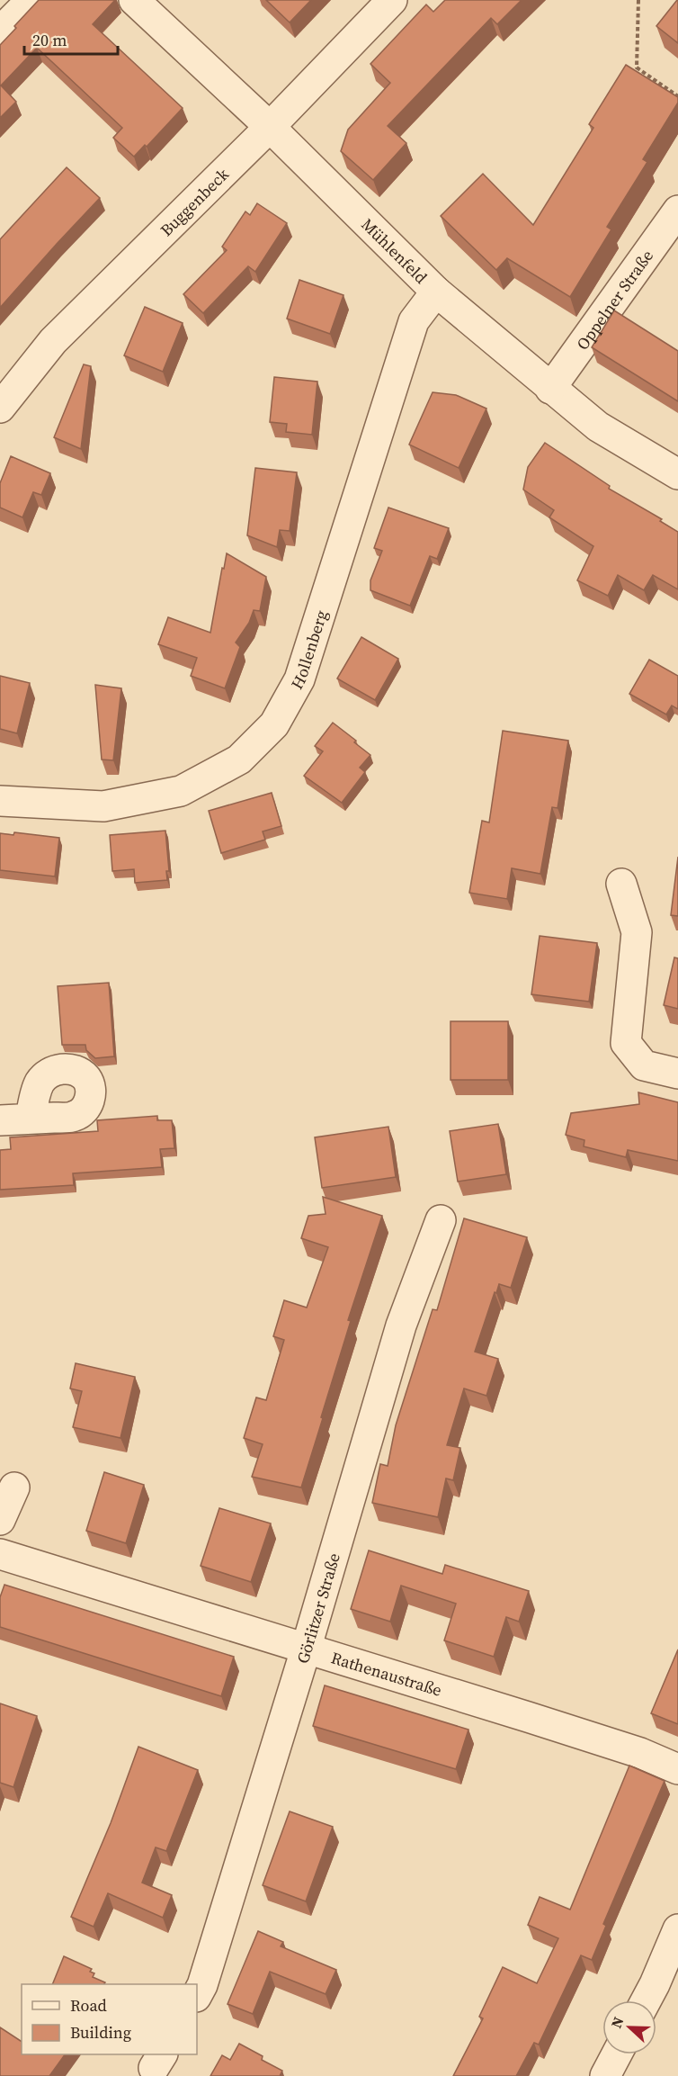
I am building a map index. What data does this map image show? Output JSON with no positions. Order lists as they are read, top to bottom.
{
  "streets": {
    "street": [
      "Buggenbeck",
      "Mühlenfeld",
      "Oppelner Straße",
      "Hollenberg",
      "Görlitzer Straße",
      "Rathenaustraße"
    ]
  },
  "crossings": [
    ["Buggenbeck", "Mühlenfeld"],
    ["Mühlenfeld", "Oppelner Straße"],
    ["Mühlenfeld", "Hollenberg"],
    ["Görlitzer Straße", "Rathenaustraße"]
  ],
  "legend": ["Road", "Building"],
  "scale_bar": "20 m",
  "north": "left"
}
